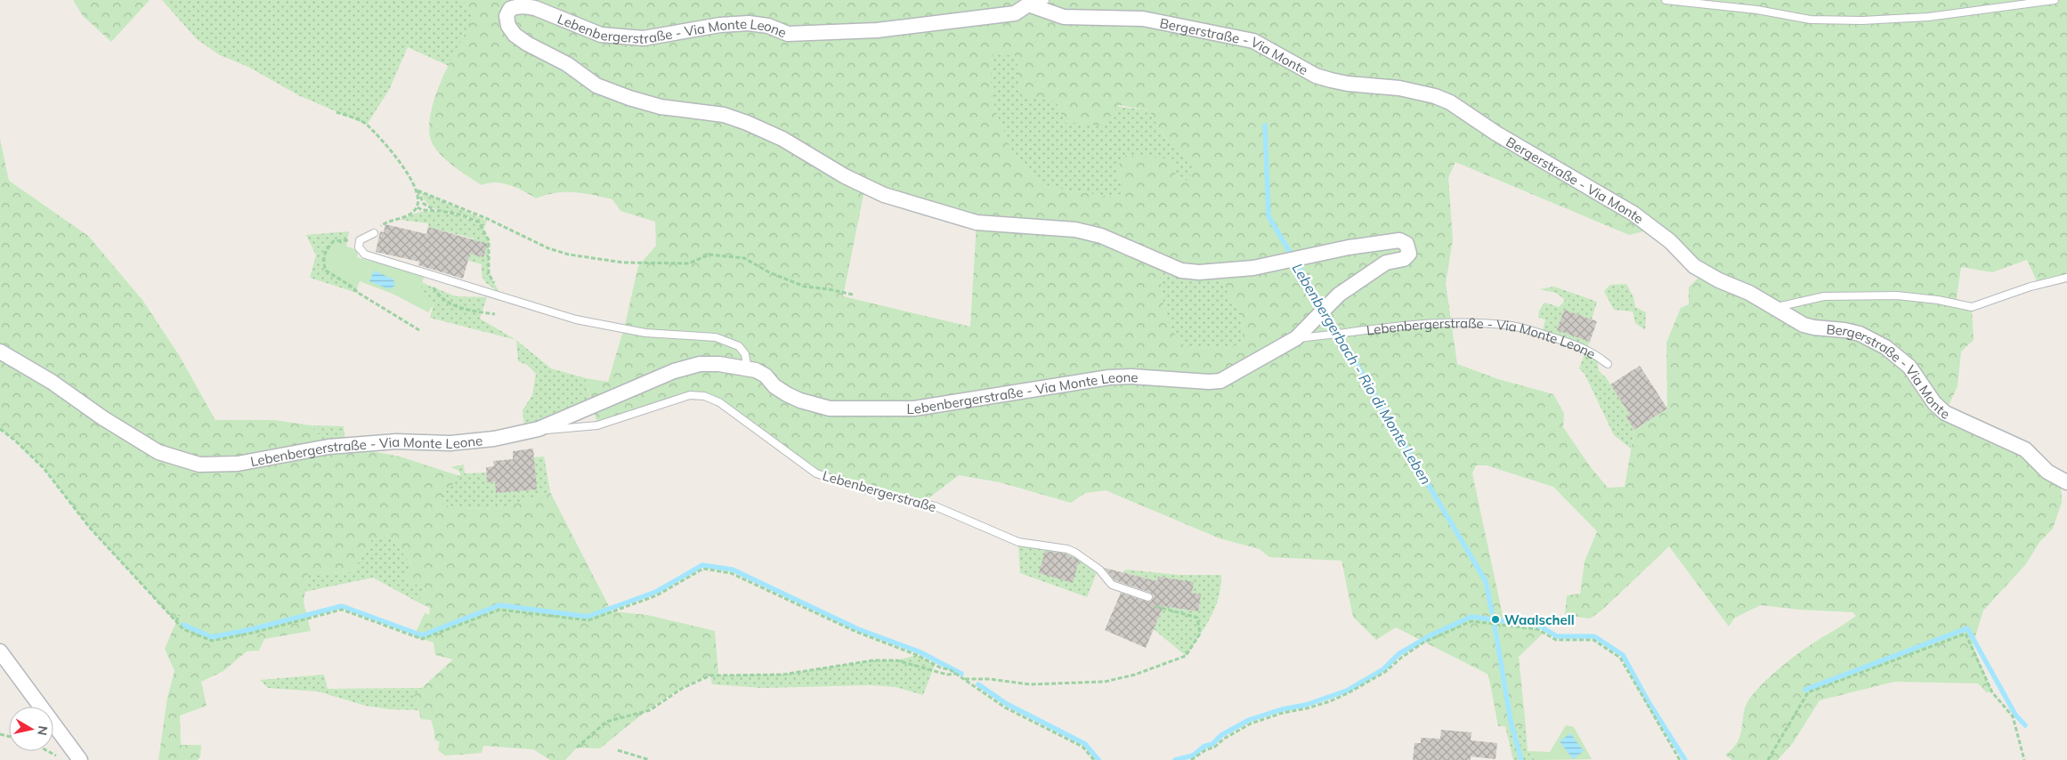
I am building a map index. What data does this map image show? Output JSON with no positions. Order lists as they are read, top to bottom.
{
  "streets": {
    "street": ["Lebenbergerstraße - Via Monte Leone", "Bergerstraße - Via Monte"],
    "lane": ["Lebenbergerstraße"]
  },
  "crossings": [
    ["Lebenbergerstraße - Via Monte Leone", "Bergerstraße - Via Monte"],
    ["Lebenbergerstraße - Via Monte Leone", "Lebenbergerstraße"]
  ],
  "water": ["Lebenbergerbach - Rio di Monte Leben"],
  "places": ["Waalschell"],
  "north": "right"
}
